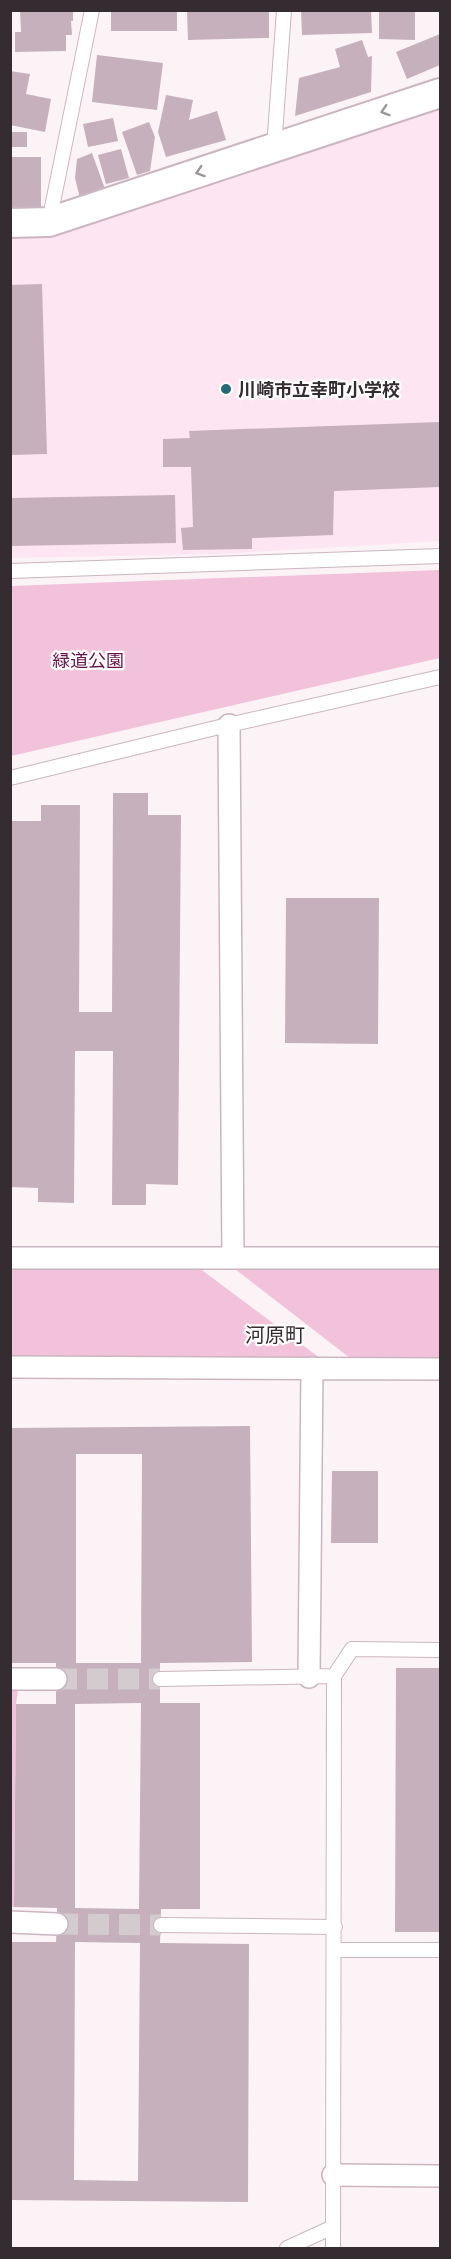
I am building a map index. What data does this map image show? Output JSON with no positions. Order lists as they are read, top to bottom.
{
  "districts": ["河原町"],
  "parks": ["緑道公園"],
  "places": ["川崎市立幸町小学校"]
}
